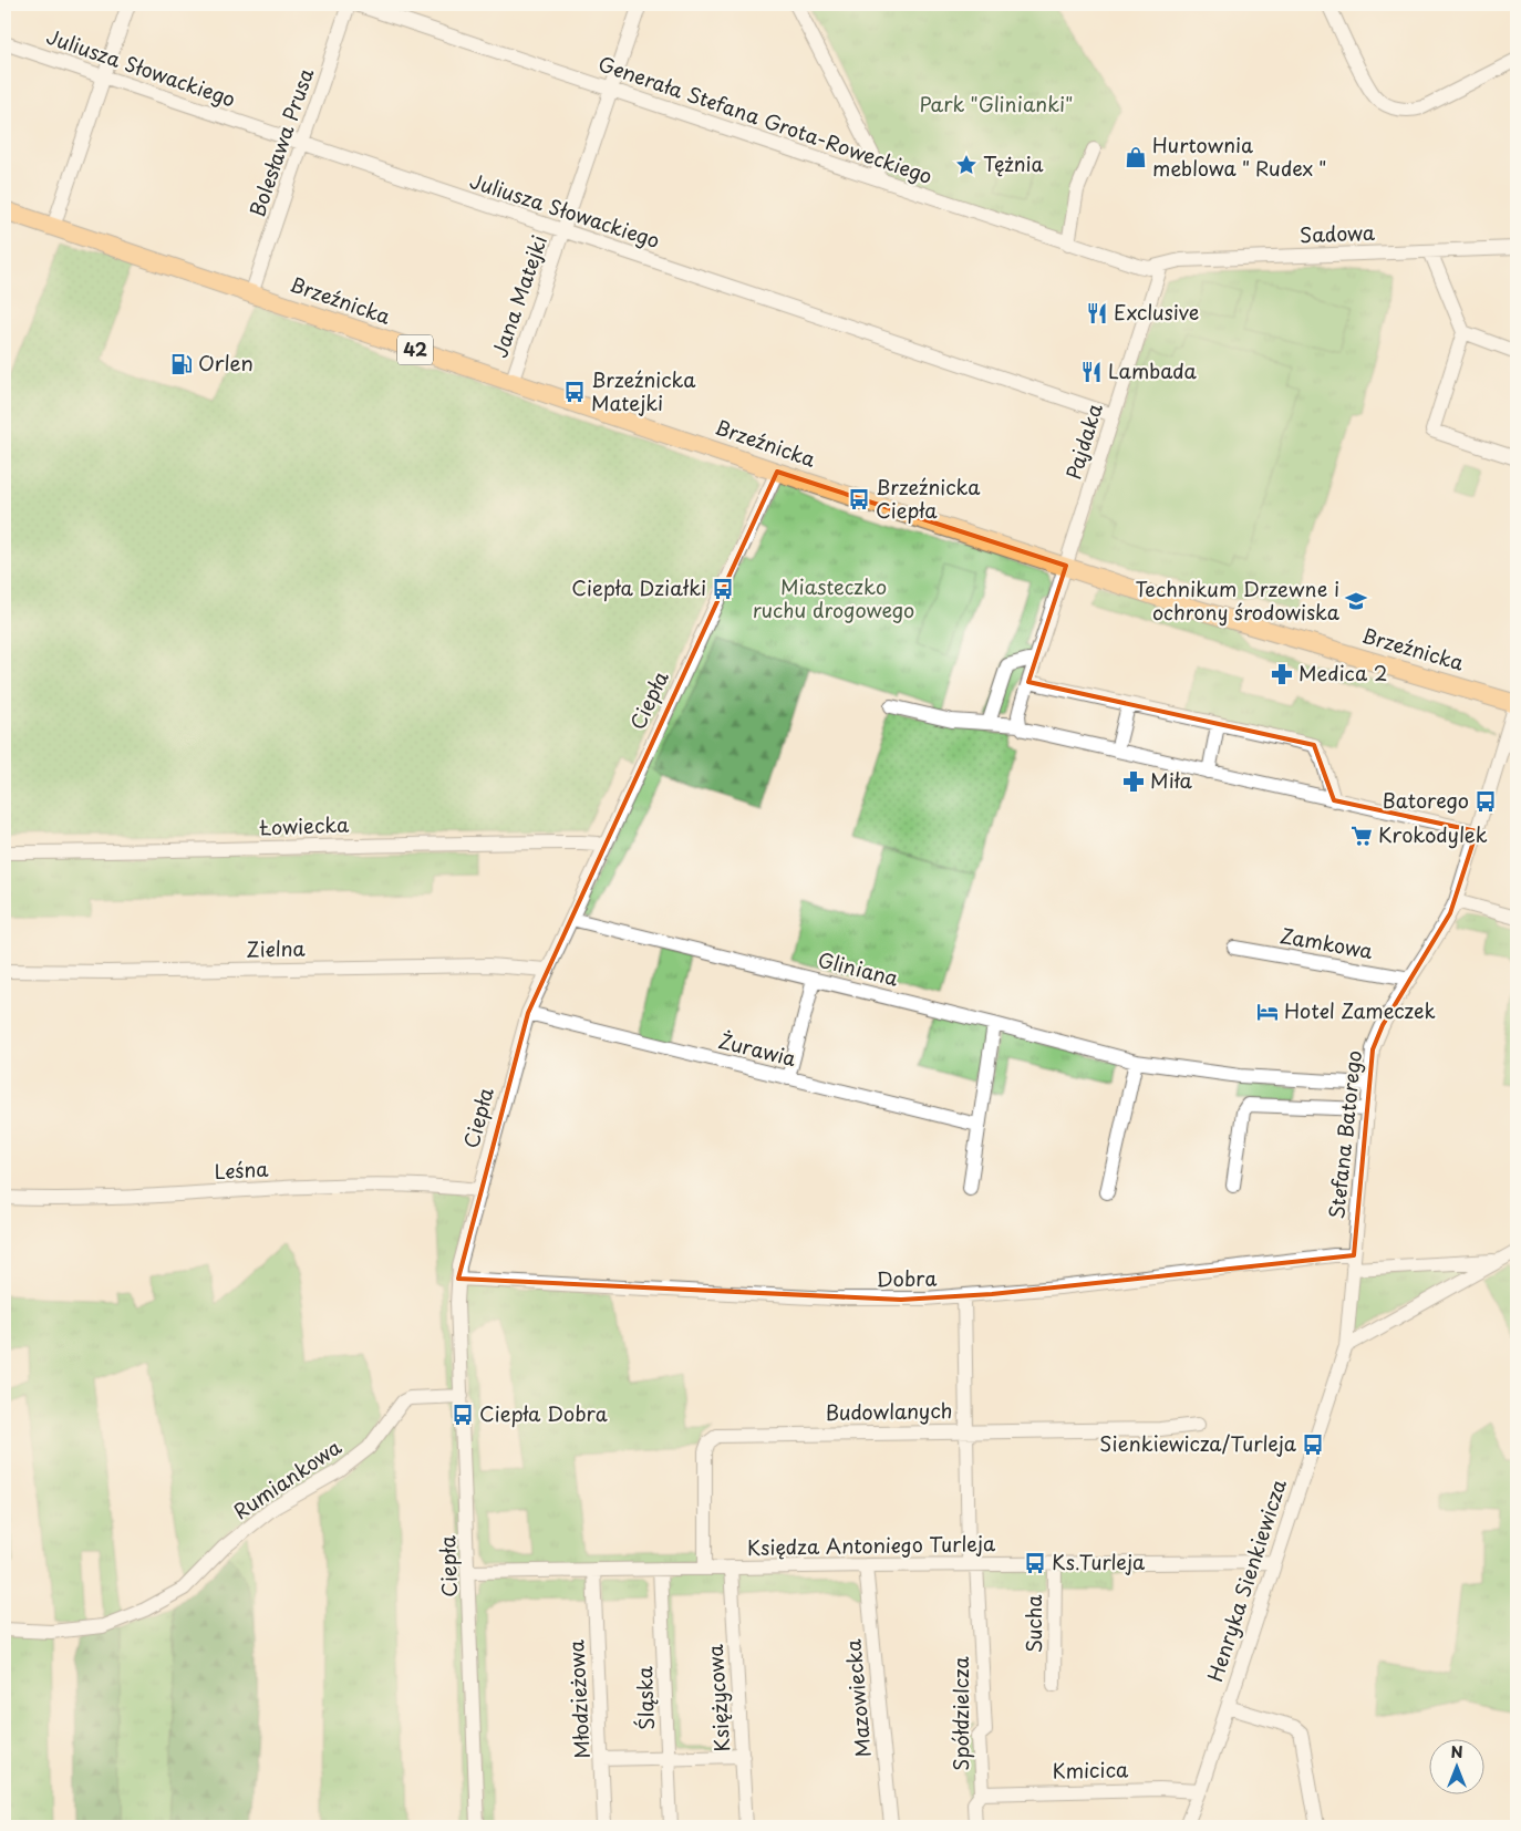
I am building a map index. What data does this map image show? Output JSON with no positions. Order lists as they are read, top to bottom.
{
  "streets": {
    "main road": ["Brzeźnicka", "42"],
    "street": [
      "Juliusza Słowackiego",
      "Generała Stefana Grota-Roweckiego",
      "Bolesława Prusa",
      "Sadowa",
      "Jana Matejki",
      "Pajdaka",
      "Ciepła",
      "Łowiecka",
      "Zamkowa",
      "Zielna",
      "Gliniana",
      "Żurawia",
      "Stefana Batorego",
      "Leśna",
      "Dobra",
      "Budowlanych",
      "Rumiankowa",
      "Księdza Antoniego Turleja",
      "Henryka Sienkiewicza",
      "Sucha",
      "Śląska",
      "Księżycowa",
      "Mazowiecka",
      "Młodzieżowa",
      "Spółdzielcza",
      "Kmicica"
    ]
  },
  "crossings": [
    ["Juliusza Słowackiego", "Bolesława Prusa"],
    ["Juliusza Słowackiego", "Jana Matejki"],
    ["Juliusza Słowackiego", "Pajdaka"],
    ["Generała Stefana Grota-Roweckiego", "Sadowa"],
    ["Generała Stefana Grota-Roweckiego", "Jana Matejki"],
    ["Generała Stefana Grota-Roweckiego", "Pajdaka"],
    ["Bolesława Prusa", "Brzeźnicka"],
    ["Sadowa", "Pajdaka"],
    ["Jana Matejki", "Brzeźnicka"],
    ["Brzeźnicka", "Pajdaka"],
    ["Brzeźnicka", "Ciepła"],
    ["Brzeźnicka", "Stefana Batorego"],
    ["Ciepła", "Łowiecka"],
    ["Ciepła", "Zielna"],
    ["Ciepła", "Gliniana"],
    ["Ciepła", "Żurawia"],
    ["Ciepła", "Leśna"],
    ["Ciepła", "Dobra"],
    ["Ciepła", "Rumiankowa"],
    ["Ciepła", "Księdza Antoniego Turleja"],
    ["Zamkowa", "Stefana Batorego"],
    ["Gliniana", "Stefana Batorego"],
    ["Stefana Batorego", "Dobra"],
    ["Stefana Batorego", "Henryka Sienkiewicza"],
    ["Dobra", "Henryka Sienkiewicza"],
    ["Budowlanych", "Księdza Antoniego Turleja"],
    ["Księdza Antoniego Turleja", "Henryka Sienkiewicza"],
    ["Księdza Antoniego Turleja", "Sucha"],
    ["Księdza Antoniego Turleja", "Śląska"],
    ["Księdza Antoniego Turleja", "Księżycowa"],
    ["Księdza Antoniego Turleja", "Mazowiecka"],
    ["Księdza Antoniego Turleja", "Młodzieżowa"],
    ["Księdza Antoniego Turleja", "Spółdzielcza"],
    ["Henryka Sienkiewicza", "Kmicica"],
    ["Spółdzielcza", "Kmicica"]
  ],
  "parks": ["Park \"Glinianki\"", "Miasteczko ruchu drogowego"],
  "places": {
    "shop": ["Hurtownia meblowa \" Rudex \""],
    "place": ["Tężnia"],
    "restaurant": ["Exclusive", "Lambada"],
    "fuel station": ["Orlen"],
    "bus stop": [
      "Brzeźnicka Matejki",
      "Brzeźnicka Ciepła",
      "Ciepła Działki",
      "Batorego",
      "Ciepła Dobra",
      "Sienkiewicza/Turleja",
      "Ks.Turleja"
    ],
    "school or university": ["Technikum Drzewne i ochrony środowiska"],
    "pharmacy": ["Medica 2", "Miła"],
    "supermarket": ["Krokodylek"],
    "hotel": ["Hotel Zameczek"]
  },
  "north": "top"
}
